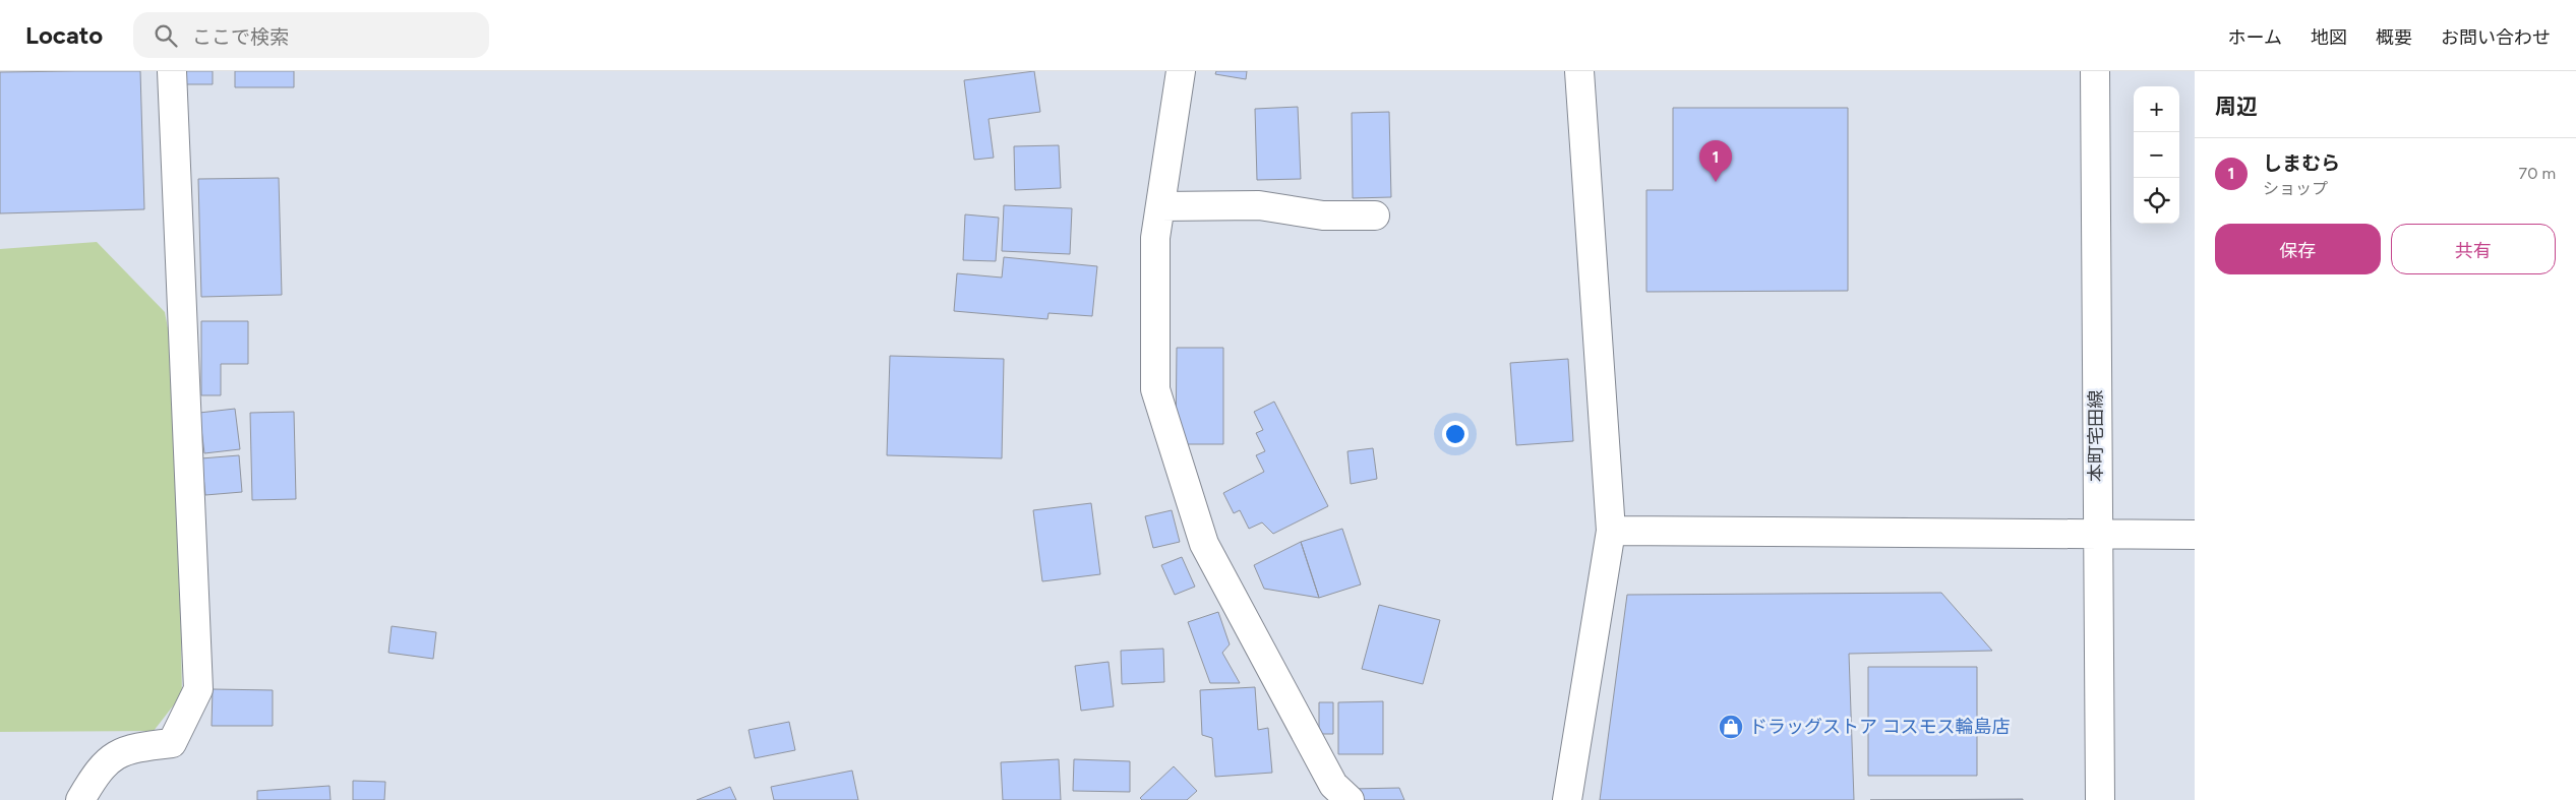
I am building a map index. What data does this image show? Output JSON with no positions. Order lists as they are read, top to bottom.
{
  "streets": {
    "street": ["本町宅田線"]
  },
  "places": {
    "shop": ["ドラッグストア コスモス輪島店"]
  },
  "page": {
    "header": "Locato",
    "search": "ここで検索",
    "nav": [
      "ホーム",
      "地図",
      "概要",
      "お問い合わせ"
    ],
    "heading": "周辺",
    "map_buttons": ["+", "−"],
    "list": [
      {
        "mark": "1",
        "name": "しまむら",
        "note": "ショップ",
        "value": "70 m"
      }
    ],
    "pins": "1",
    "buttons": ["保存", "共有"]
  }
}
